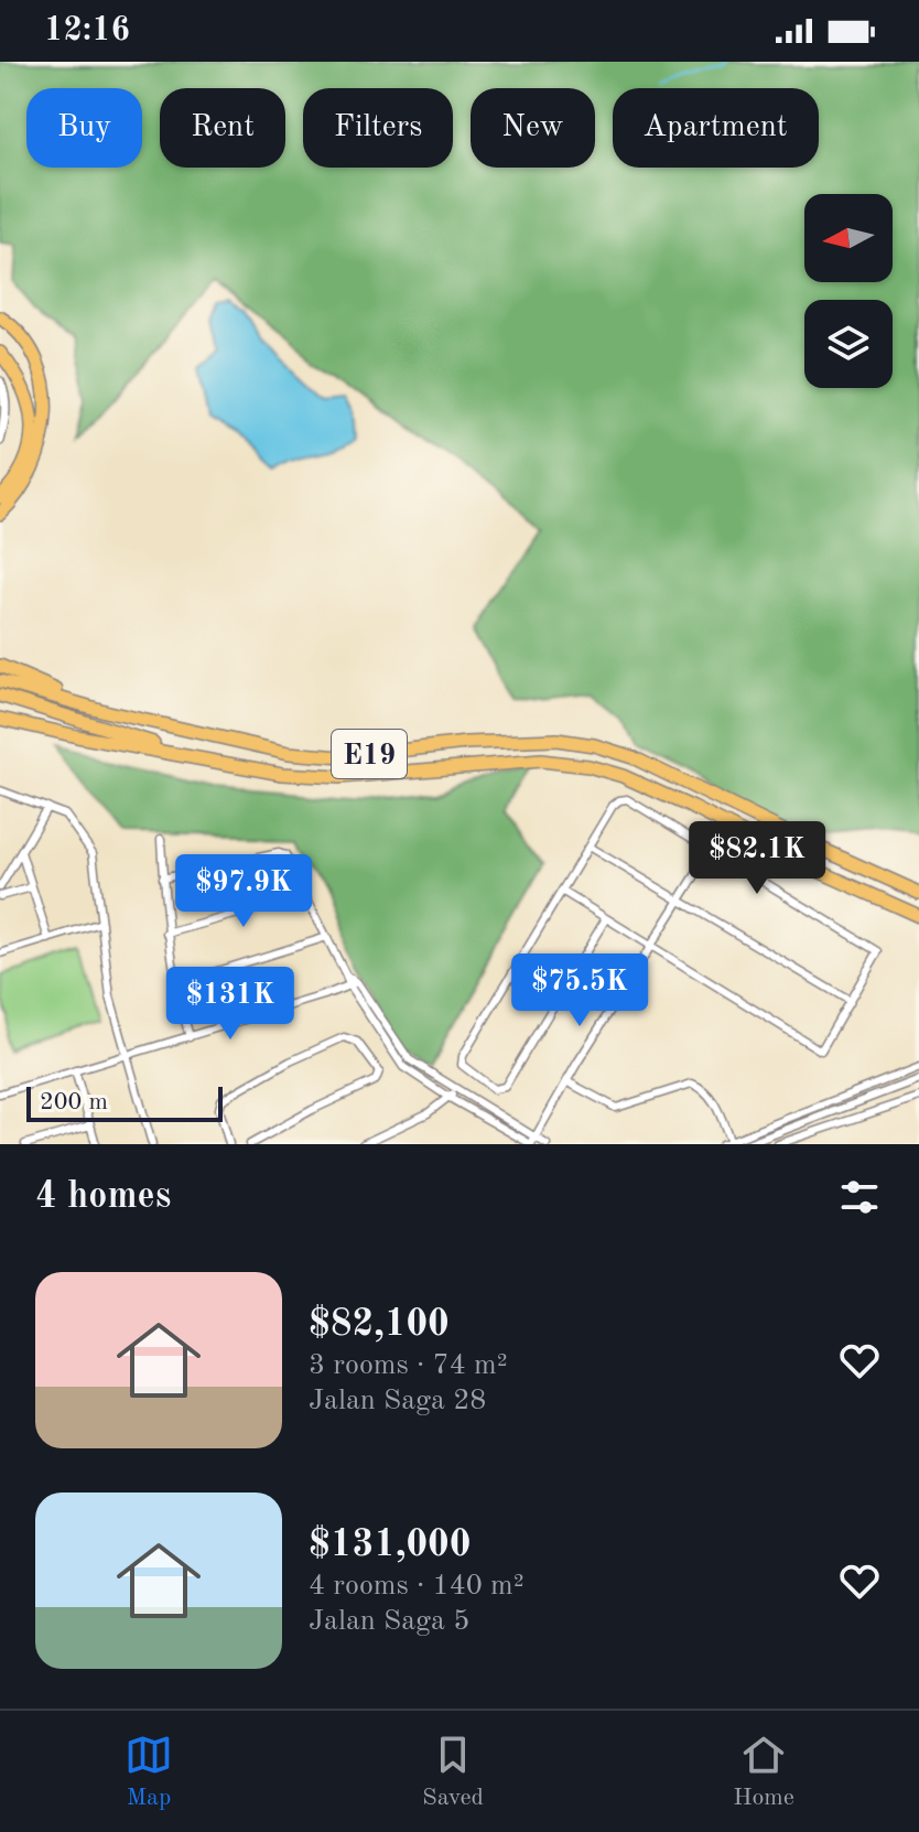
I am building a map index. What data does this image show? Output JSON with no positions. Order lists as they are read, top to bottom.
{
  "streets": {
    "highway": ["E19"]
  },
  "scale_bar": "200 m",
  "north": "left",
  "page": {
    "status": "12:16",
    "chip": [
      "Buy",
      "Rent",
      "Filters",
      "New",
      "Apartment"
    ],
    "price": [
      "$82.1K",
      "$97.9K",
      "$75.5K",
      "$131K"
    ],
    "scale": "200 m",
    "heading": "4 homes",
    "list": [
      {
        "name": "$82,100",
        "note": "3 rooms · 74 m² · Jalan Saga 28"
      },
      {
        "name": "$131,000",
        "note": "4 rooms · 140 m² · Jalan Saga 5"
      }
    ],
    "tabs": ["Map", "Saved", "Home"]
  }
}
